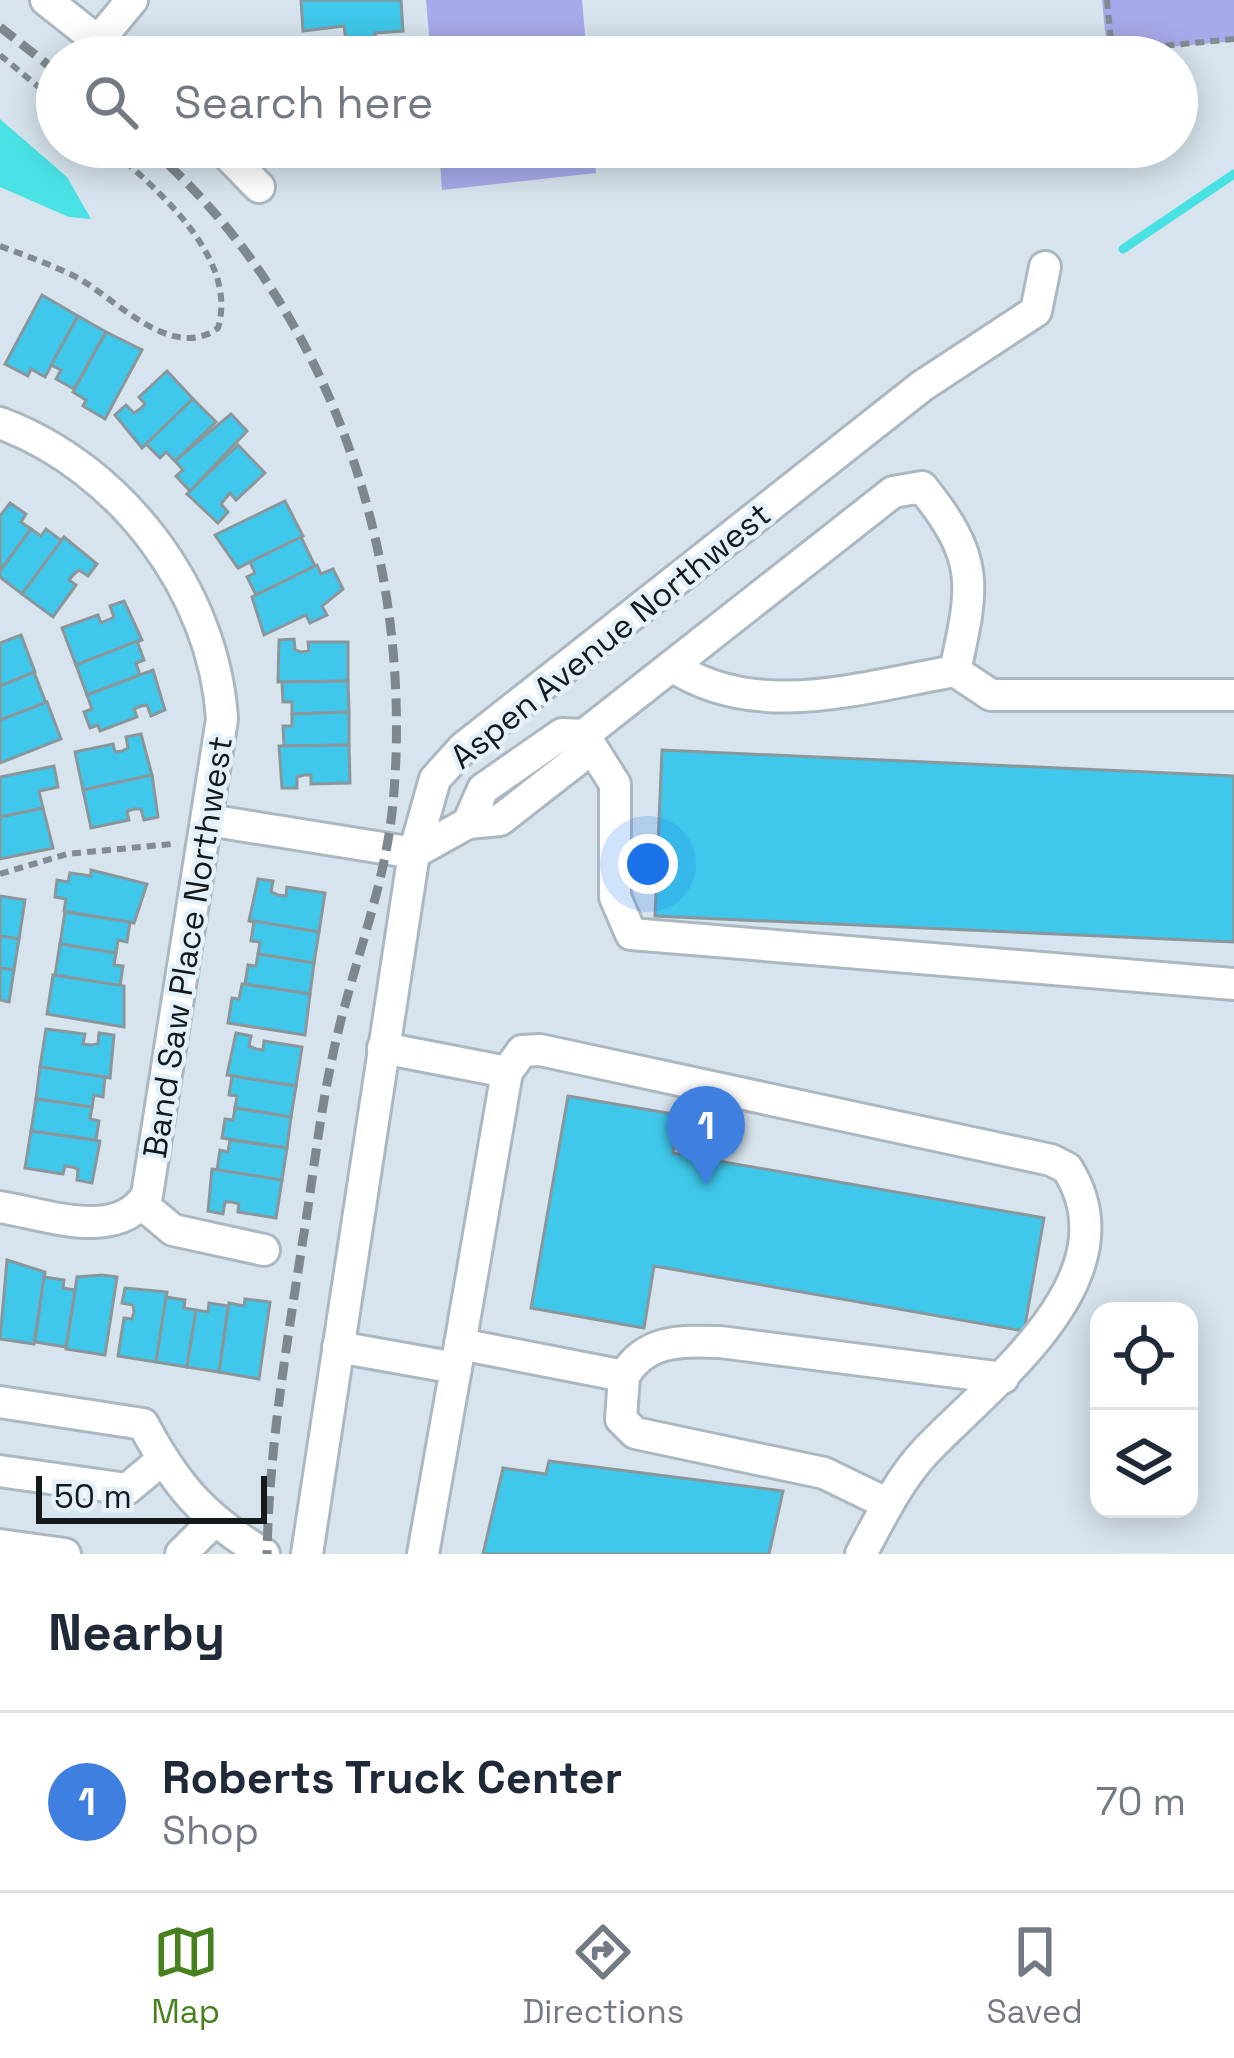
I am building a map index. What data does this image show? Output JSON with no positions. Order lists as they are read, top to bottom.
{
  "streets": {
    "street": ["Aspen Avenue Northwest", "Band Saw Place Northwest"]
  },
  "scale_bar": "50 m",
  "page": {
    "search": "Search here",
    "pins": "1",
    "scale": "50 m",
    "heading": "Nearby",
    "list": [
      {
        "mark": "1",
        "name": "Roberts Truck Center",
        "note": "Shop",
        "value": "70 m"
      }
    ],
    "nav": ["Map", "Directions", "Saved"]
  }
}
